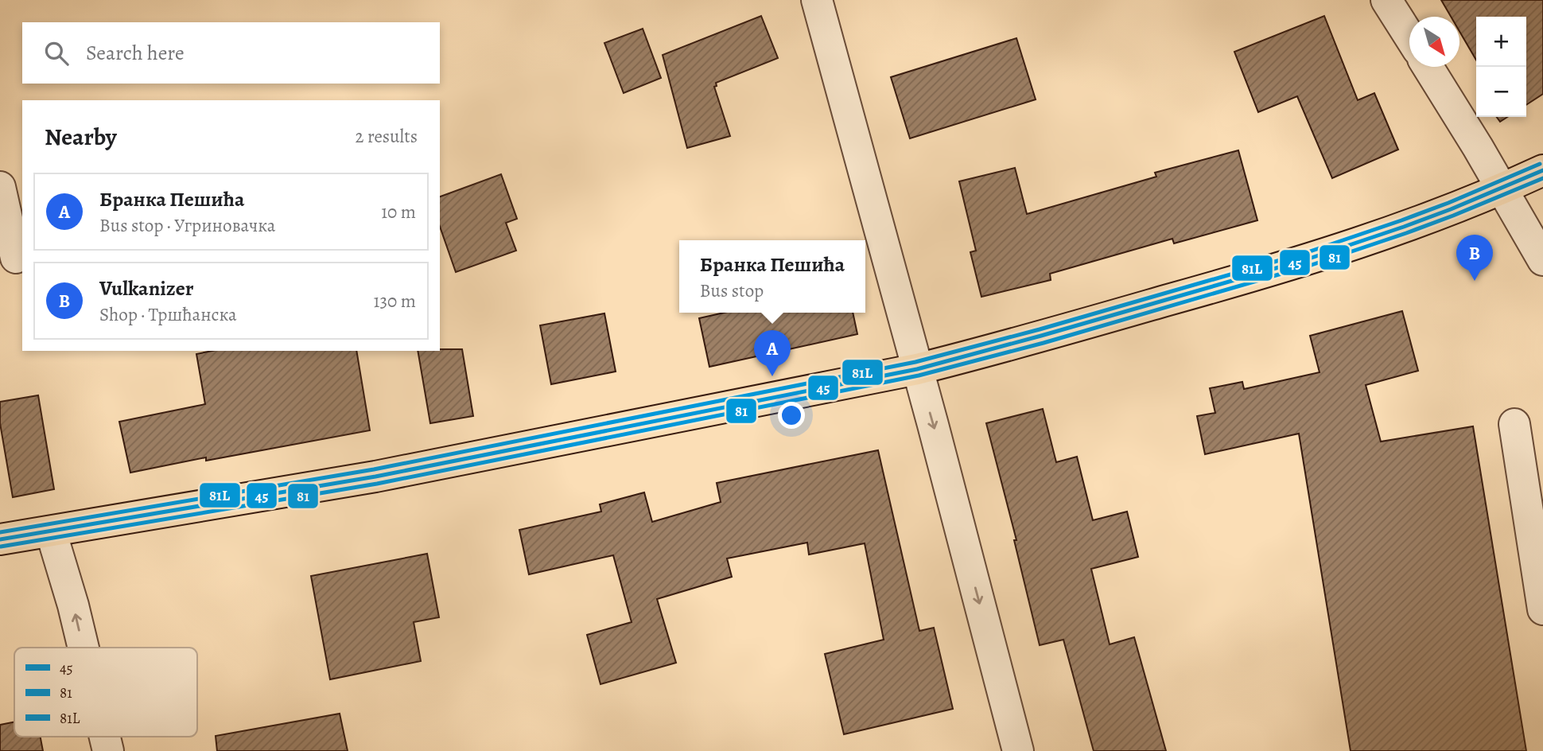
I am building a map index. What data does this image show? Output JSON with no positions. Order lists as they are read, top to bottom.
{
  "lines": ["transit line 81L", "transit line 45", "transit line 81"],
  "legend": ["45", "81", "81L"],
  "north": "bottom right",
  "page": {
    "map_buttons": ["+", "−"],
    "search": "Search here",
    "heading": ["Nearby", "2 results"],
    "list": [
      {
        "mark": "A",
        "name": "Бранка Пешића",
        "note": "Bus stop · Угриновачка",
        "value": "10 m"
      },
      {
        "mark": "B",
        "name": "Vulkanizer",
        "note": "Shop · Тршћанска",
        "value": "130 m"
      }
    ],
    "pins": ["B", "A"],
    "popup": ["Бранка Пешића", "Bus stop"]
  }
}
